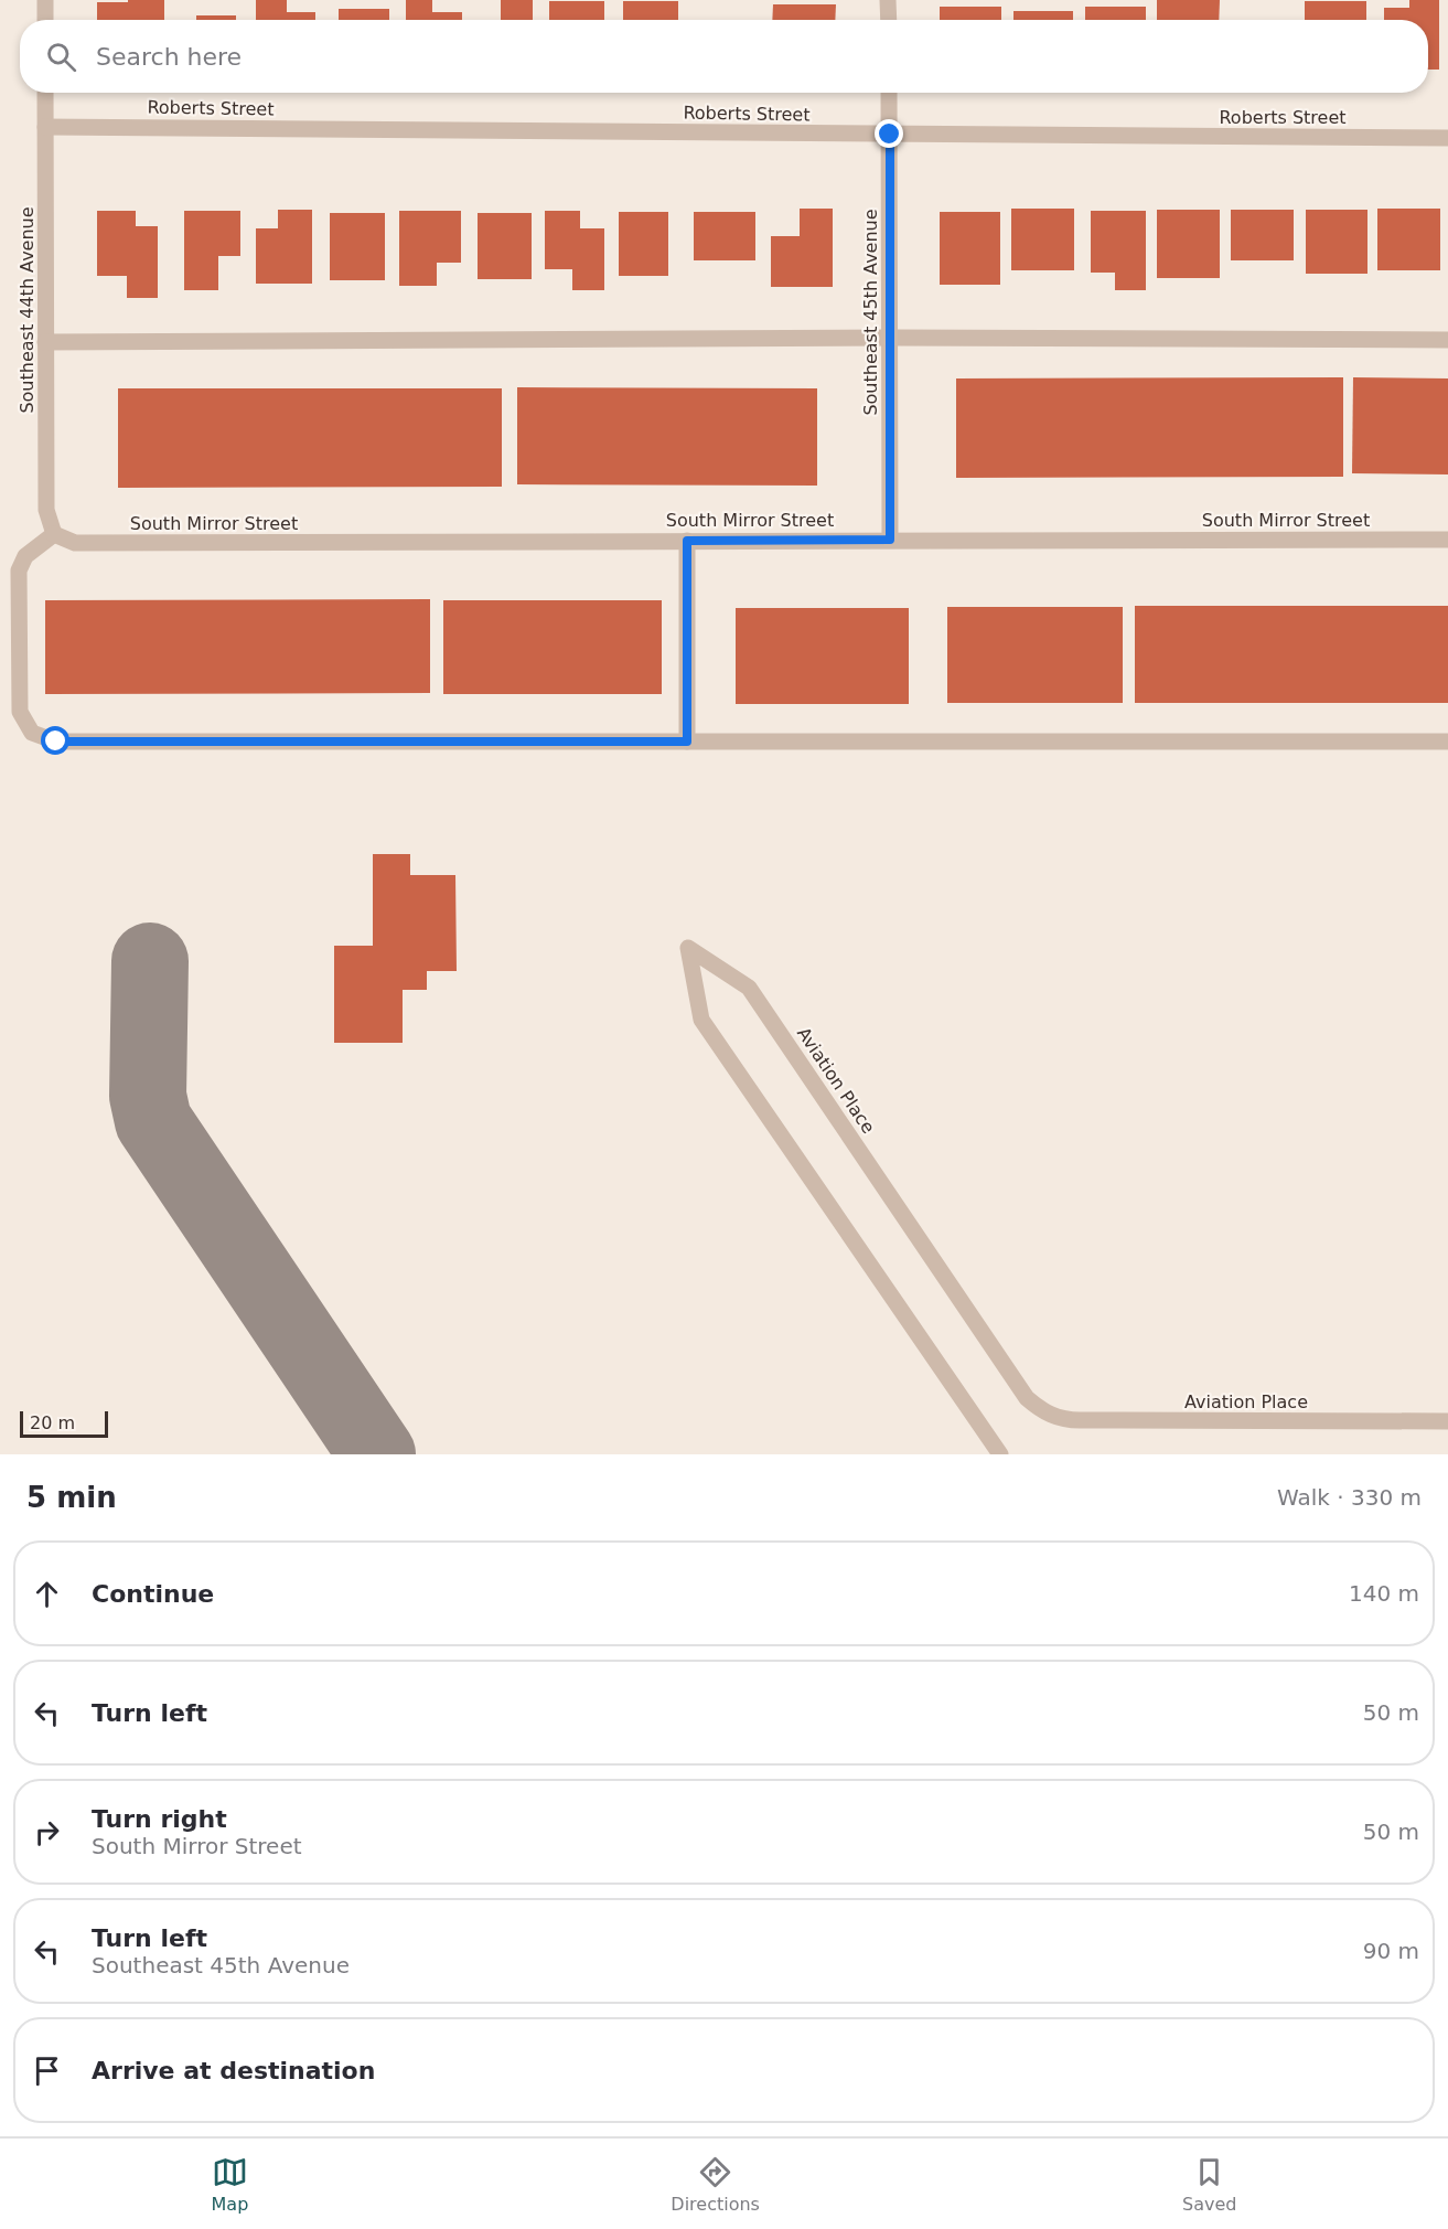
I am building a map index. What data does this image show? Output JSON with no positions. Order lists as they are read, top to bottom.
{
  "streets": {
    "street": [
      "Roberts Street",
      "Southeast 44th Avenue",
      "Southeast 45th Avenue",
      "South Mirror Street",
      "Aviation Place"
    ]
  },
  "crossings": [
    ["Roberts Street", "Southeast 44th Avenue"],
    ["Roberts Street", "Southeast 45th Avenue"],
    ["Southeast 44th Avenue", "South Mirror Street"],
    ["Southeast 45th Avenue", "South Mirror Street"]
  ],
  "scale_bar": "20 m",
  "page": {
    "search": "Search here",
    "scale": "20 m",
    "heading": ["5 min", "Walk · 330 m"],
    "list": [
      ["Continue", "140 m"],
      ["Turn left", "50 m"],
      ["Turn right", "South Mirror Street", "50 m"],
      ["Turn left", "Southeast 45th Avenue", "90 m"],
      "Arrive at destination"
    ],
    "nav": ["Map", "Directions", "Saved"]
  }
}
